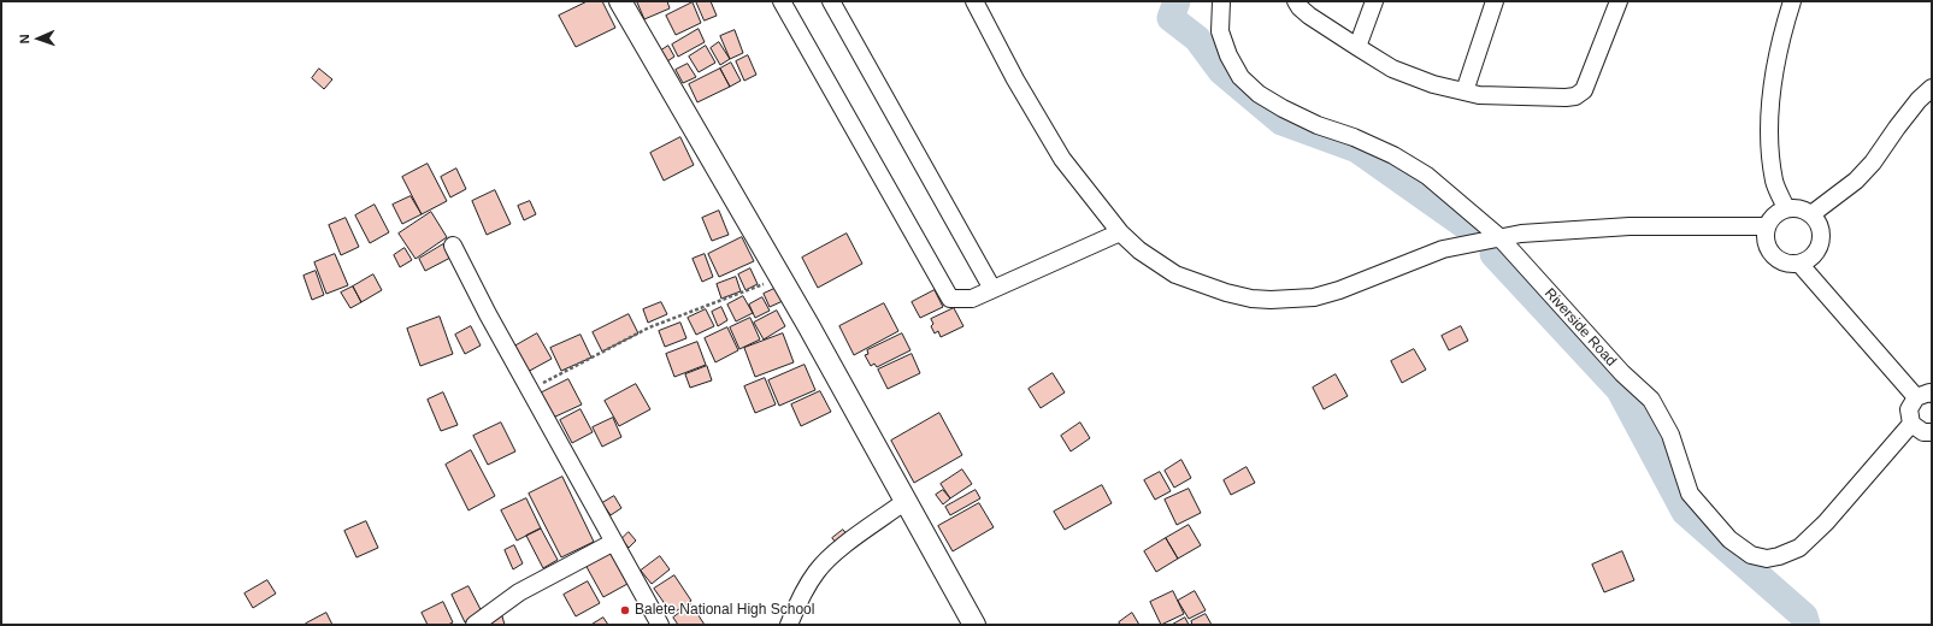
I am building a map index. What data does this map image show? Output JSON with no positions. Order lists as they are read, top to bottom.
{
  "streets": {
    "street": ["Riverside Road"]
  },
  "places": ["Balete National High School"],
  "north": "left"
}
